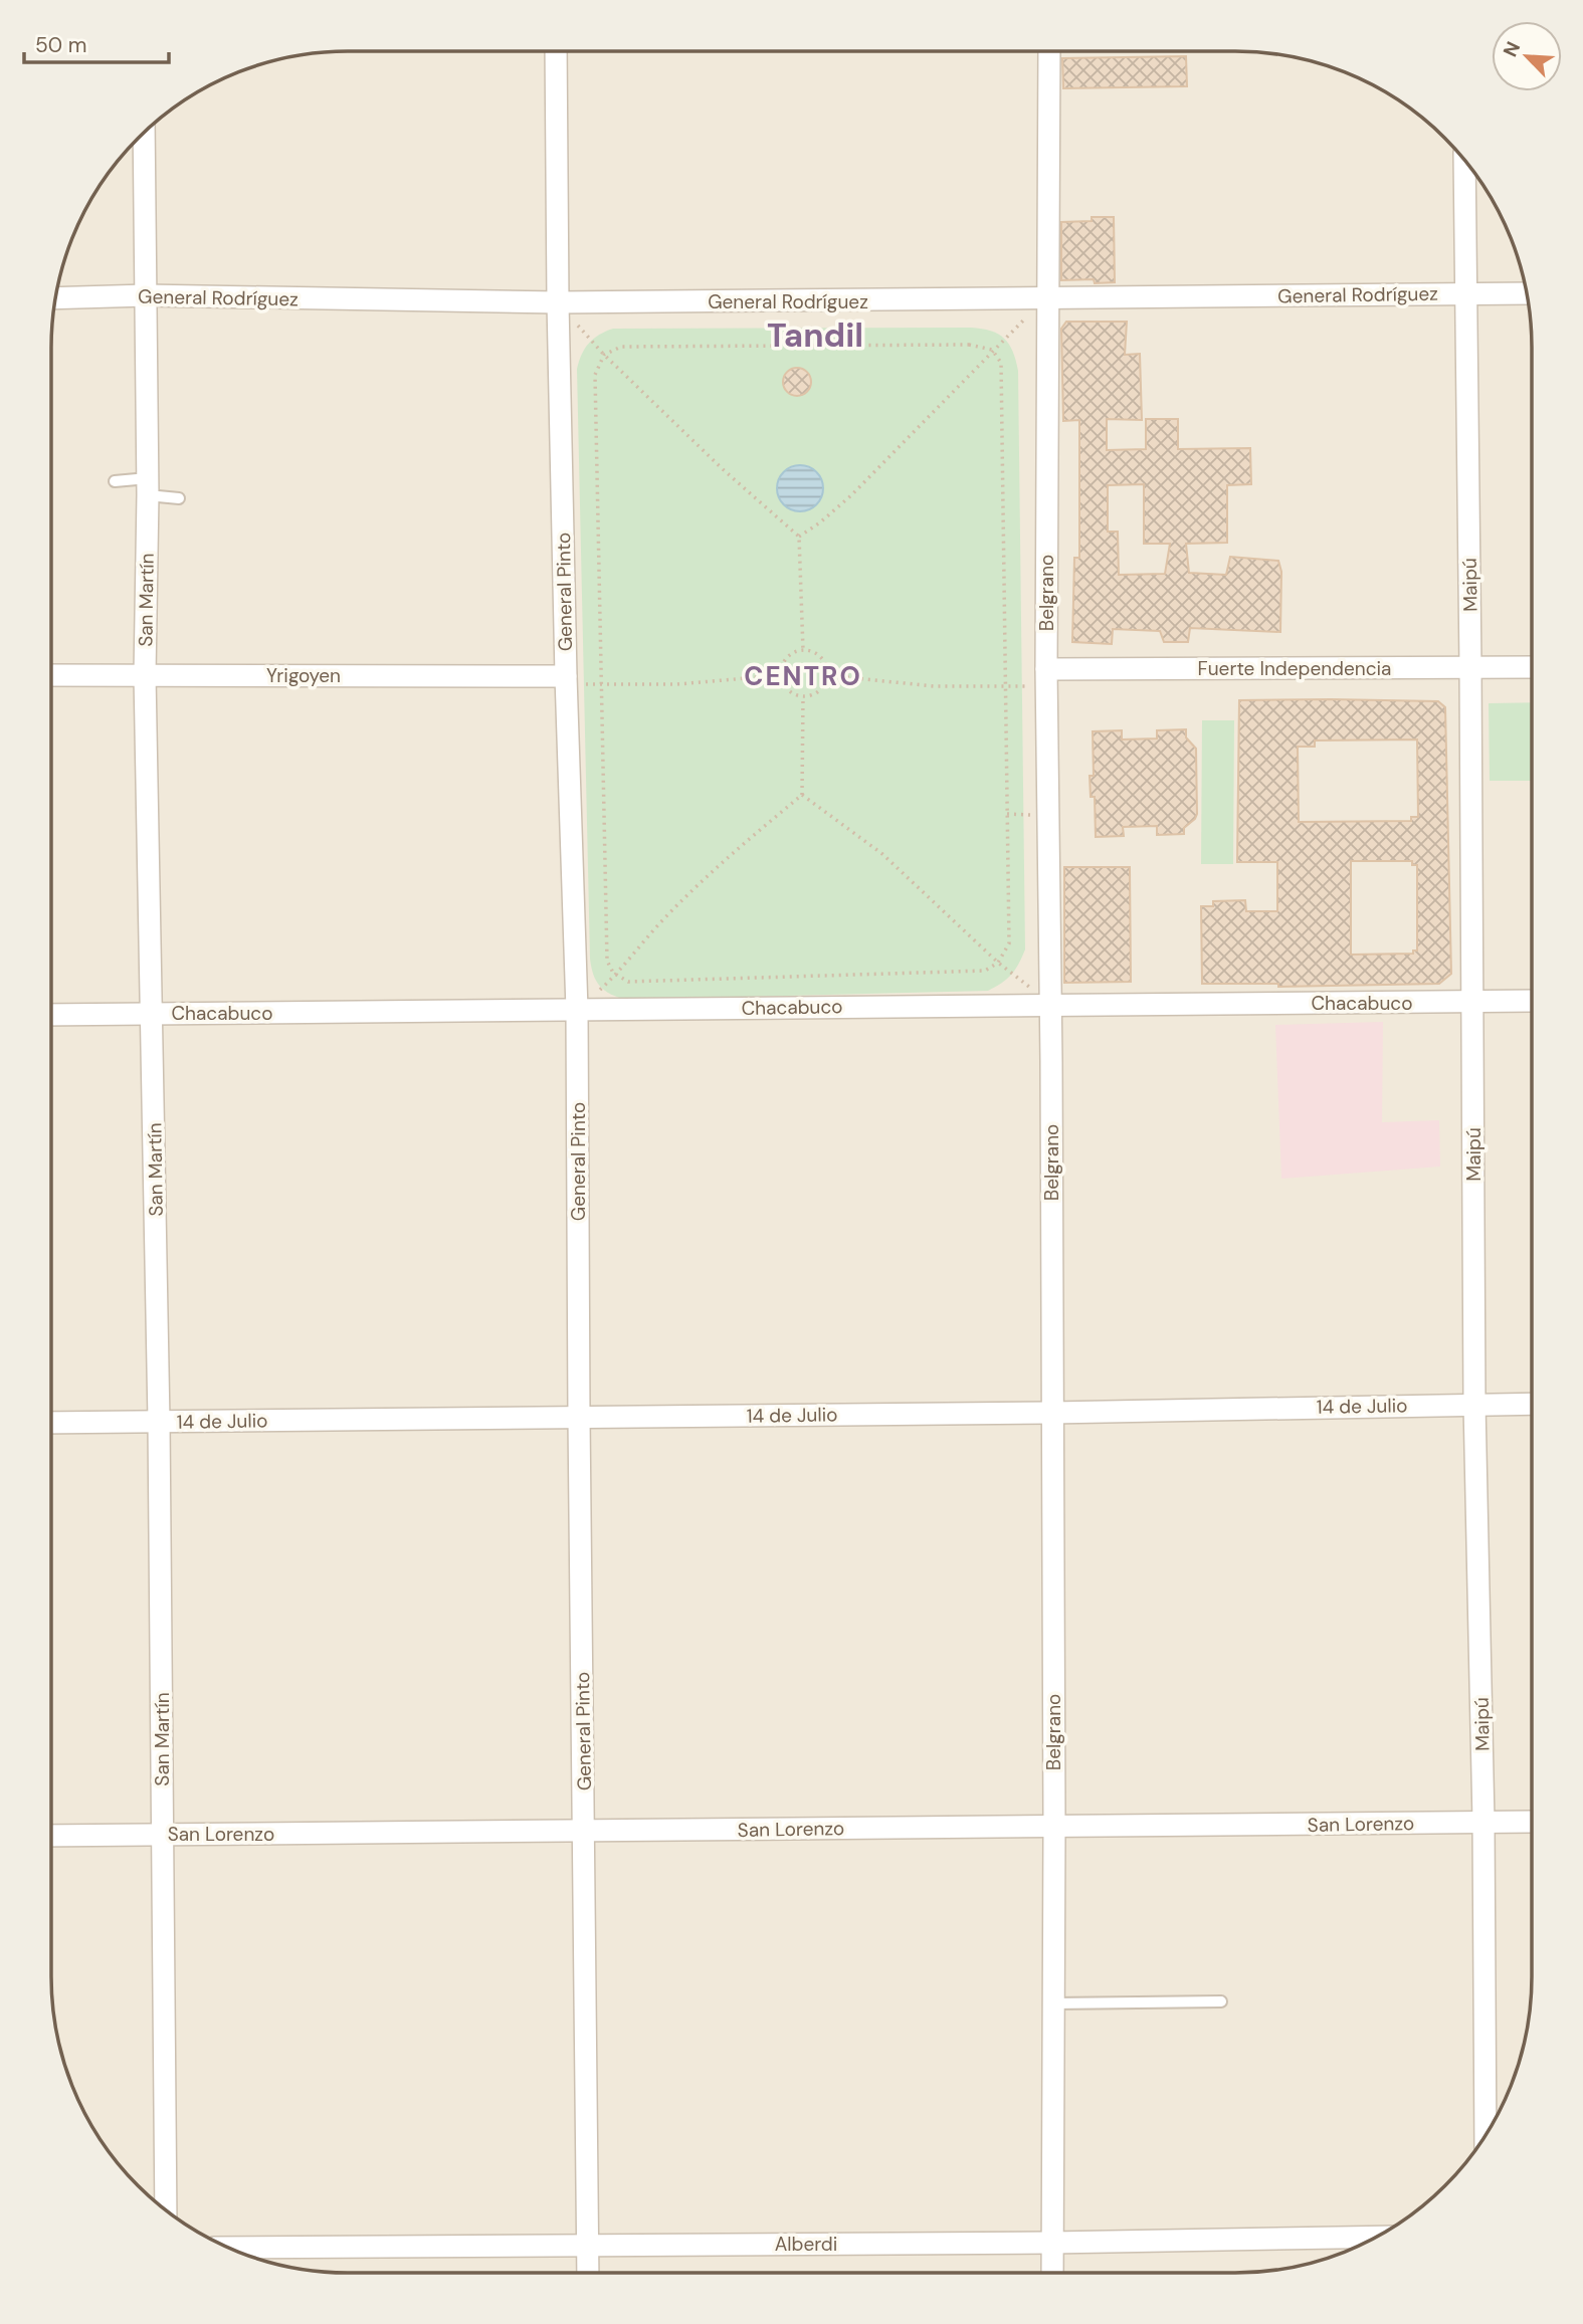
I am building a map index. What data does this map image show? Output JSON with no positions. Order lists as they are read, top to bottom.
{
  "streets": {
    "street": [
      "General Rodríguez",
      "Maipú",
      "General Pinto",
      "Belgrano",
      "San Martín",
      "Fuerte Independencia",
      "Yrigoyen",
      "Chacabuco",
      "14 de Julio",
      "San Lorenzo",
      "Alberdi"
    ]
  },
  "crossings": [
    ["General Rodríguez", "Maipú"],
    ["General Rodríguez", "General Pinto"],
    ["General Rodríguez", "Belgrano"],
    ["General Rodríguez", "San Martín"],
    ["Maipú", "Fuerte Independencia"],
    ["Maipú", "Chacabuco"],
    ["Maipú", "14 de Julio"],
    ["Maipú", "San Lorenzo"],
    ["General Pinto", "Yrigoyen"],
    ["General Pinto", "Chacabuco"],
    ["General Pinto", "14 de Julio"],
    ["General Pinto", "San Lorenzo"],
    ["General Pinto", "Alberdi"],
    ["Belgrano", "Fuerte Independencia"],
    ["Belgrano", "Chacabuco"],
    ["Belgrano", "14 de Julio"],
    ["Belgrano", "San Lorenzo"],
    ["Belgrano", "Alberdi"],
    ["San Martín", "Yrigoyen"],
    ["San Martín", "Chacabuco"],
    ["San Martín", "14 de Julio"],
    ["San Martín", "San Lorenzo"]
  ],
  "districts": ["Tandil", "CENTRO"],
  "scale_bar": "50 m",
  "north": "top left"
}
